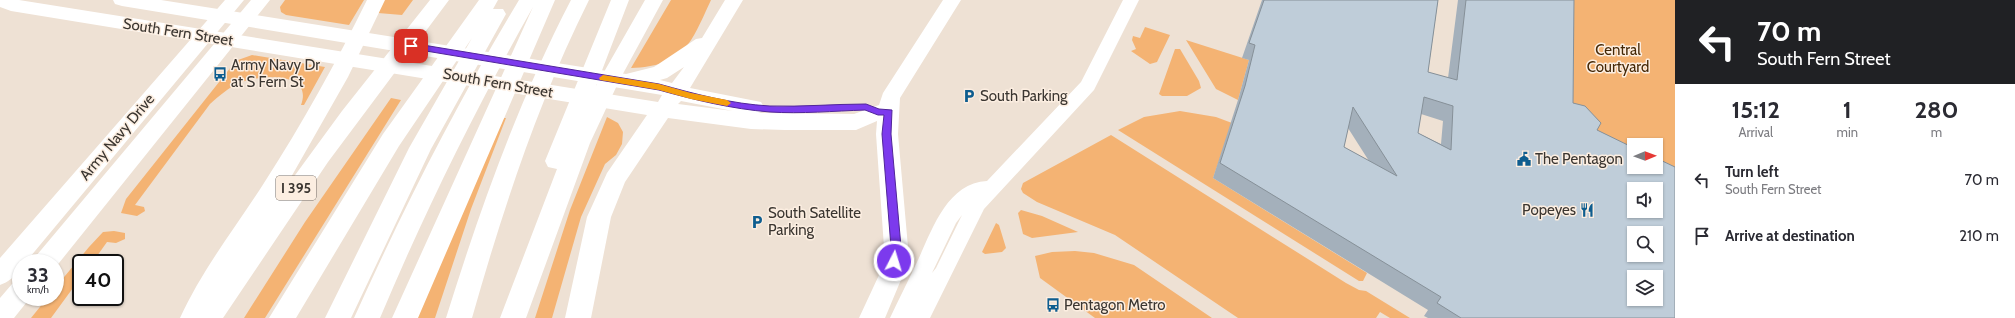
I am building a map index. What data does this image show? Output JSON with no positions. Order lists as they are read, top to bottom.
{
  "streets": {
    "main road": ["South Fern Street", "Army Navy Drive", "I 395"]
  },
  "crossings": [
    ["South Fern Street", "Army Navy Drive"]
  ],
  "parks": ["Central Courtyard"],
  "places": {
    "bus stop": ["Army Navy Dr at S Fern St", "Pentagon Metro"],
    "parking": ["South Parking", "South Satellite Parking"],
    "public building": ["The Pentagon"],
    "restaurant": ["Popeyes"]
  },
  "north": "right",
  "page": {
    "turn": ["70 m", "South Fern Street"],
    "eta": [
      "15:12",
      "Arrival",
      "1",
      "min",
      "280",
      "m"
    ],
    "list": [
      {
        "name": "Turn left",
        "note": "South Fern Street",
        "value": "70 m"
      },
      {
        "name": "Arrive at destination",
        "value": "210 m"
      }
    ],
    "speed": "33 km/h",
    "limit": "40"
  }
}
